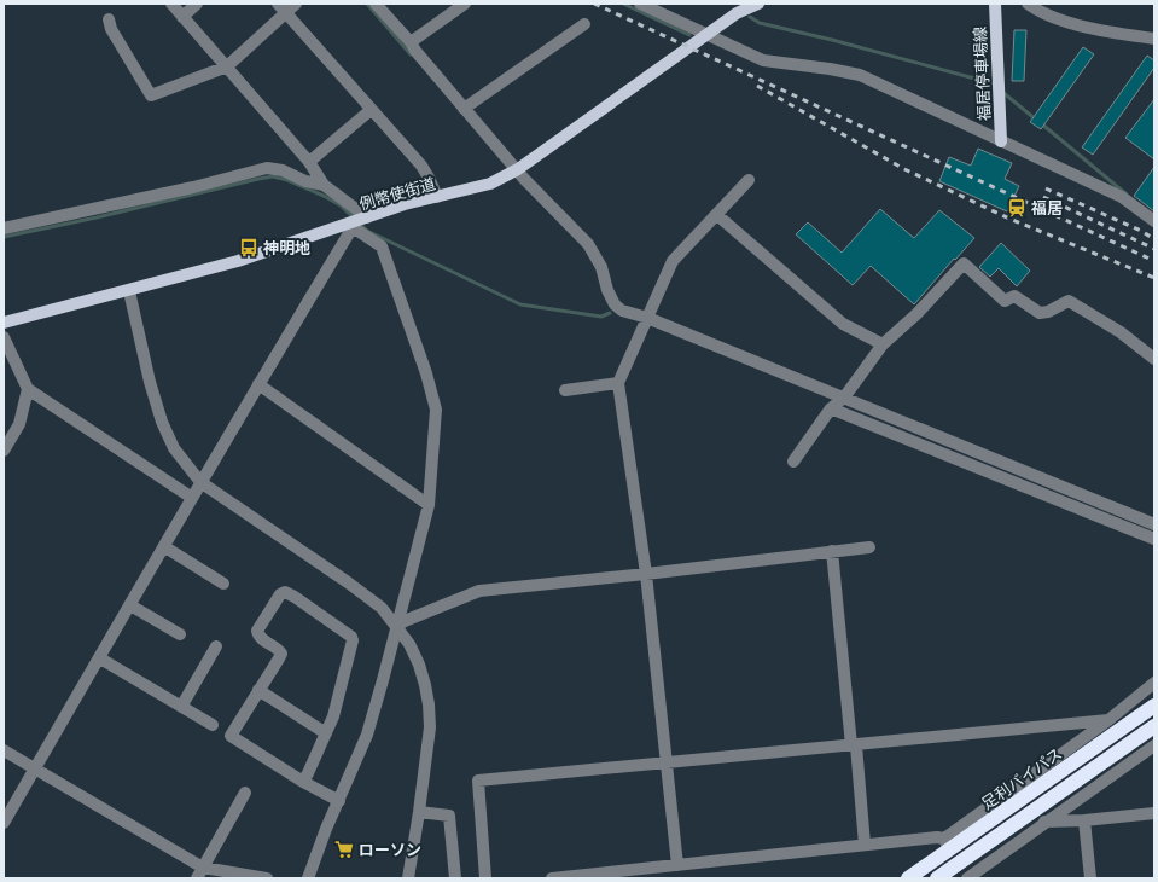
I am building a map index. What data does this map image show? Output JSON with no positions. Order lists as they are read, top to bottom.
{
  "streets": {
    "highway": ["足利バイパス"],
    "main road": ["福居停車場線", "例幣使街道"]
  },
  "places": {
    "station": ["福居"],
    "bus stop": ["神明地"],
    "supermarket": ["ローソン"]
  }
}
